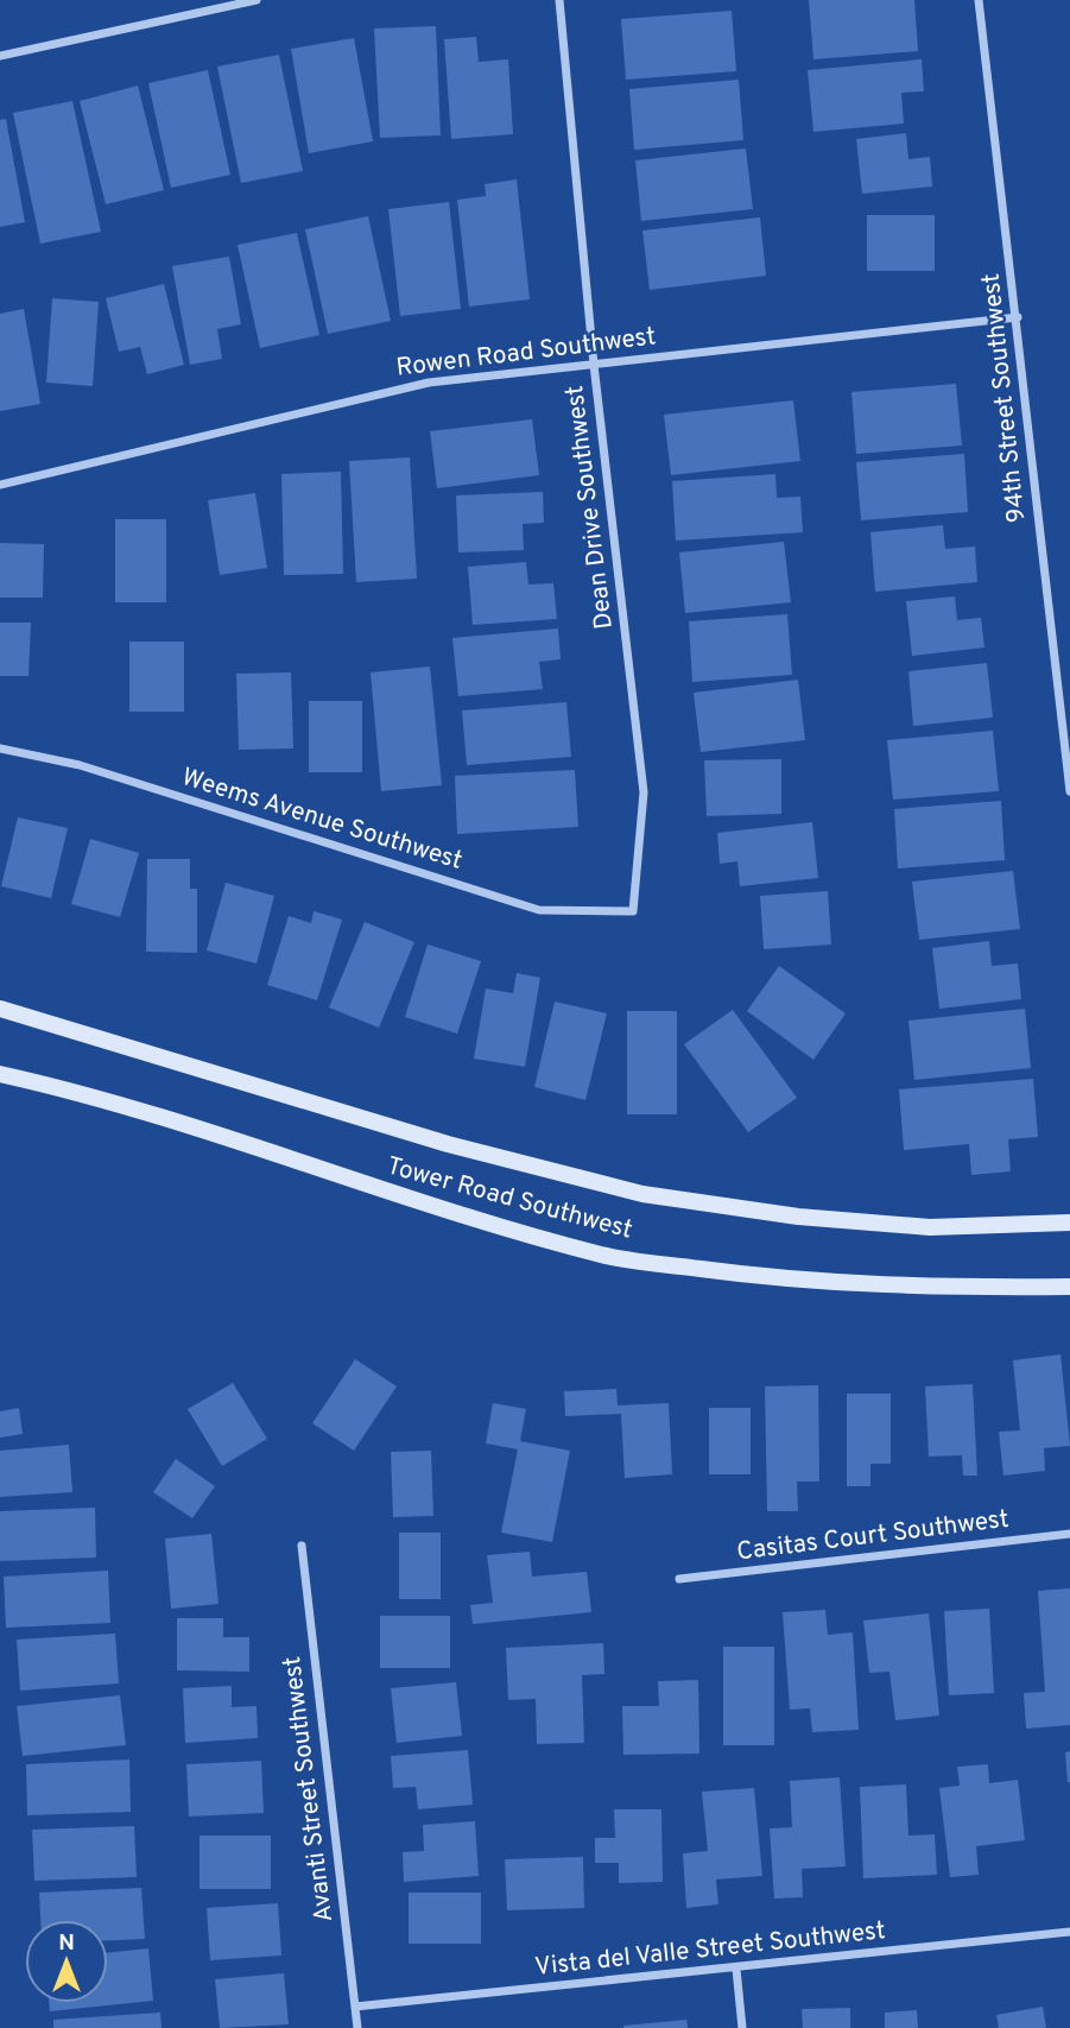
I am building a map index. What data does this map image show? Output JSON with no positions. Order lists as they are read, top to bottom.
{
  "streets": {
    "street": [
      "Rowen Road Southwest",
      "94th Street Southwest",
      "Dean Drive Southwest",
      "Weems Avenue Southwest",
      "Tower Road Southwest",
      "Casitas Court Southwest",
      "Avanti Street Southwest",
      "Vista del Valle Street Southwest"
    ]
  },
  "crossings": [
    ["Rowen Road Southwest", "94th Street Southwest"],
    ["Rowen Road Southwest", "Dean Drive Southwest"],
    ["Dean Drive Southwest", "Weems Avenue Southwest"],
    ["Avanti Street Southwest", "Vista del Valle Street Southwest"]
  ],
  "north": "top"
}
